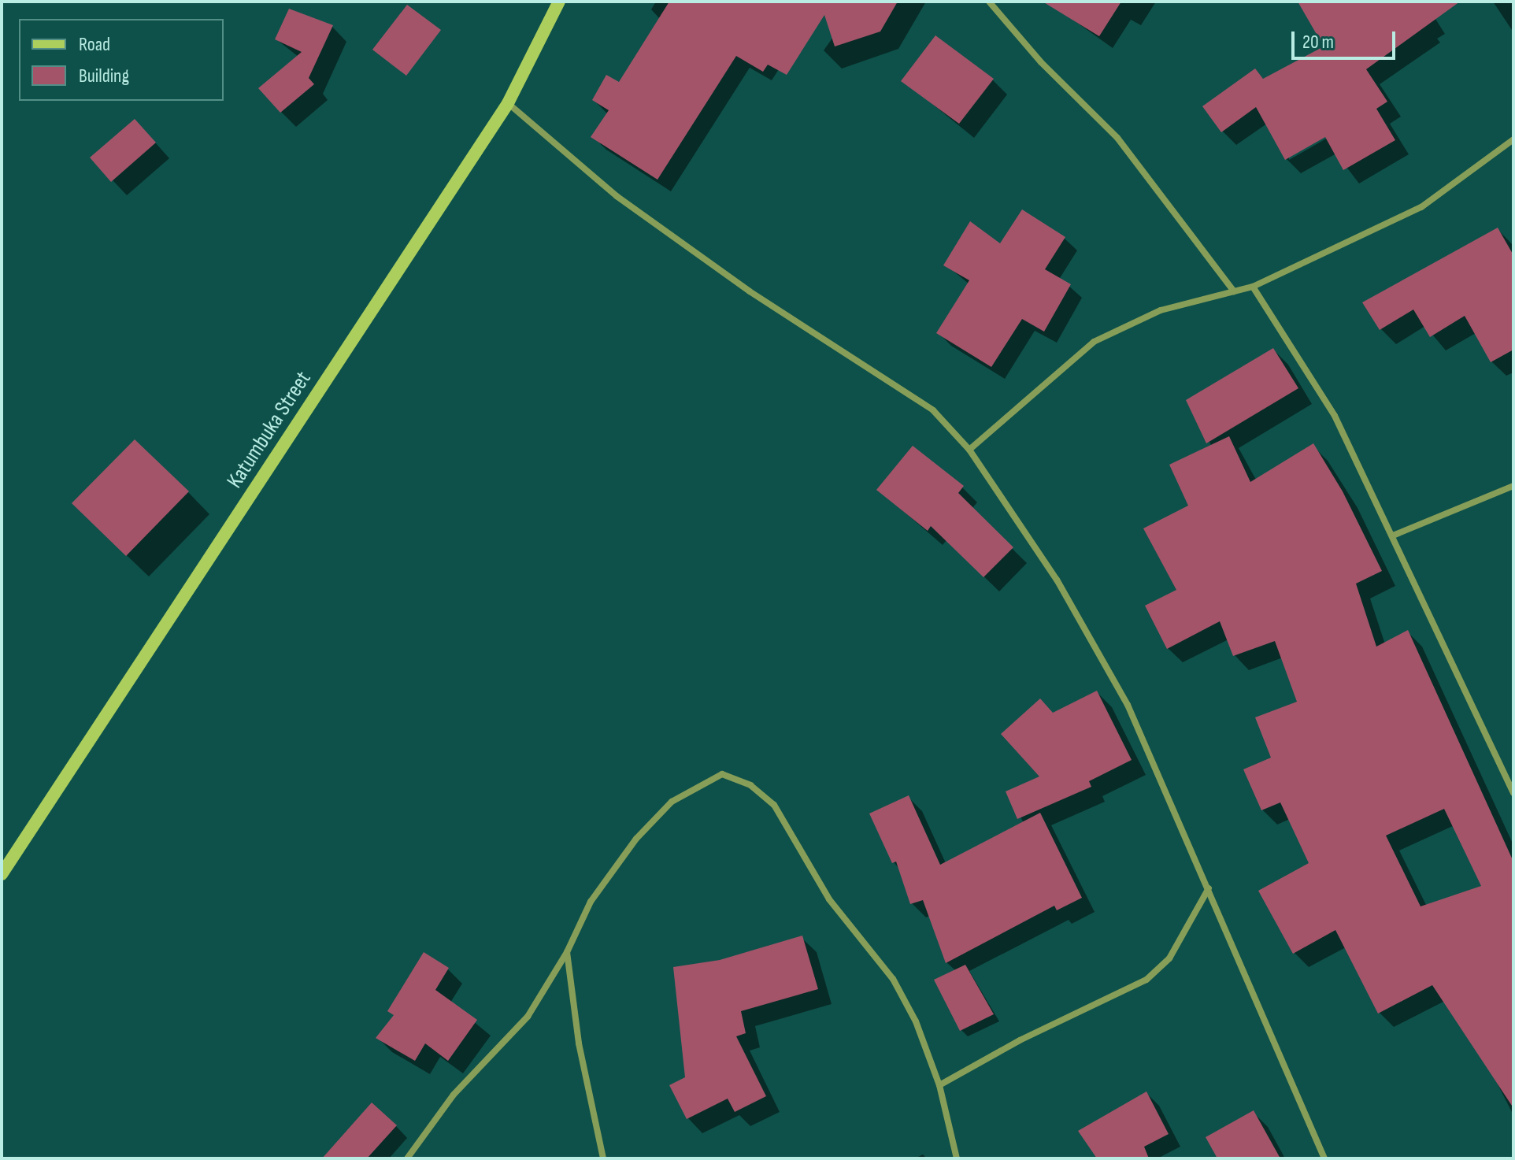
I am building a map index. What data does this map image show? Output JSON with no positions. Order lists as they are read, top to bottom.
{
  "streets": {
    "main road": ["Katumbuka Street"]
  },
  "legend": ["Road", "Building"],
  "scale_bar": "20 m"
}
